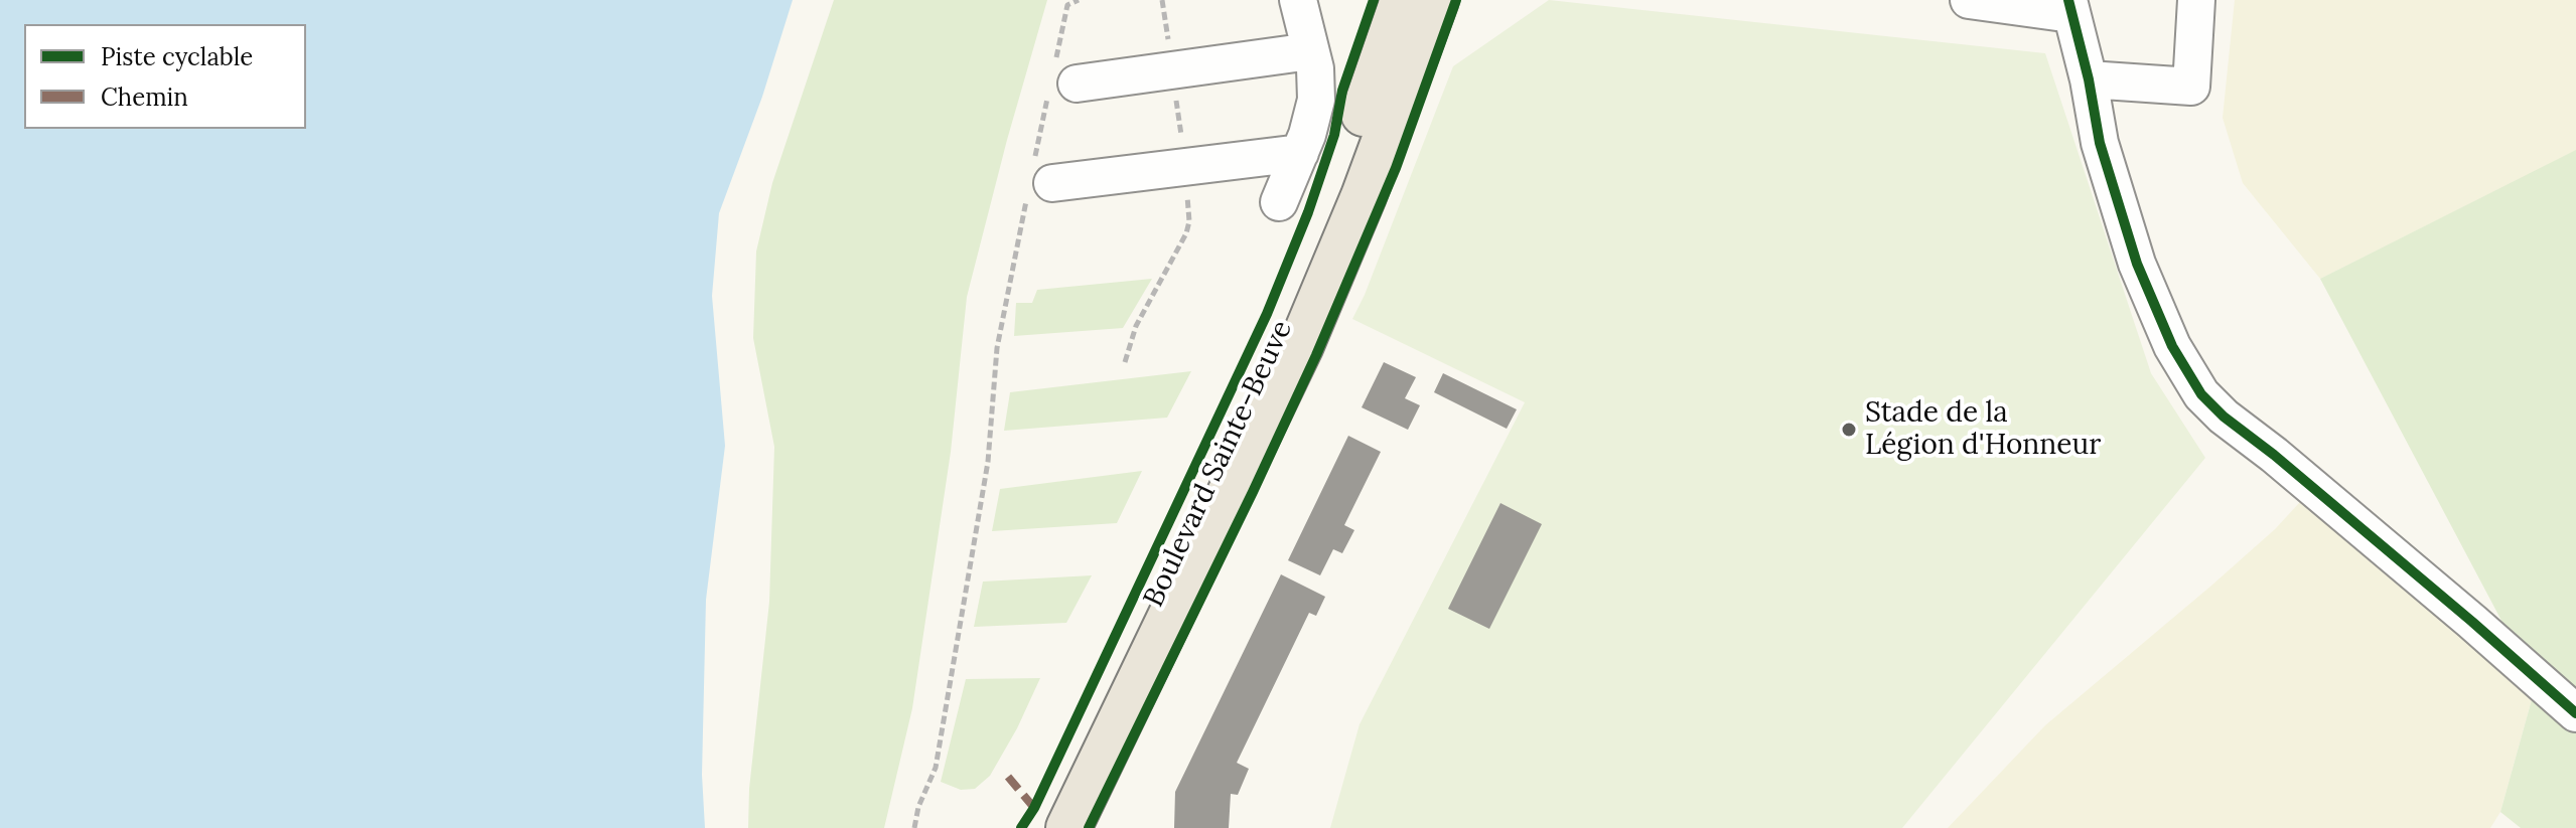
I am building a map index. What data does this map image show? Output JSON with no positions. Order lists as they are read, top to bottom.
{
  "streets": {
    "main road": ["Boulevard Sainte-Beuve"]
  },
  "places": ["Stade de la Légion d'Honneur"],
  "legend": ["Piste cyclable", "Chemin"]
}
